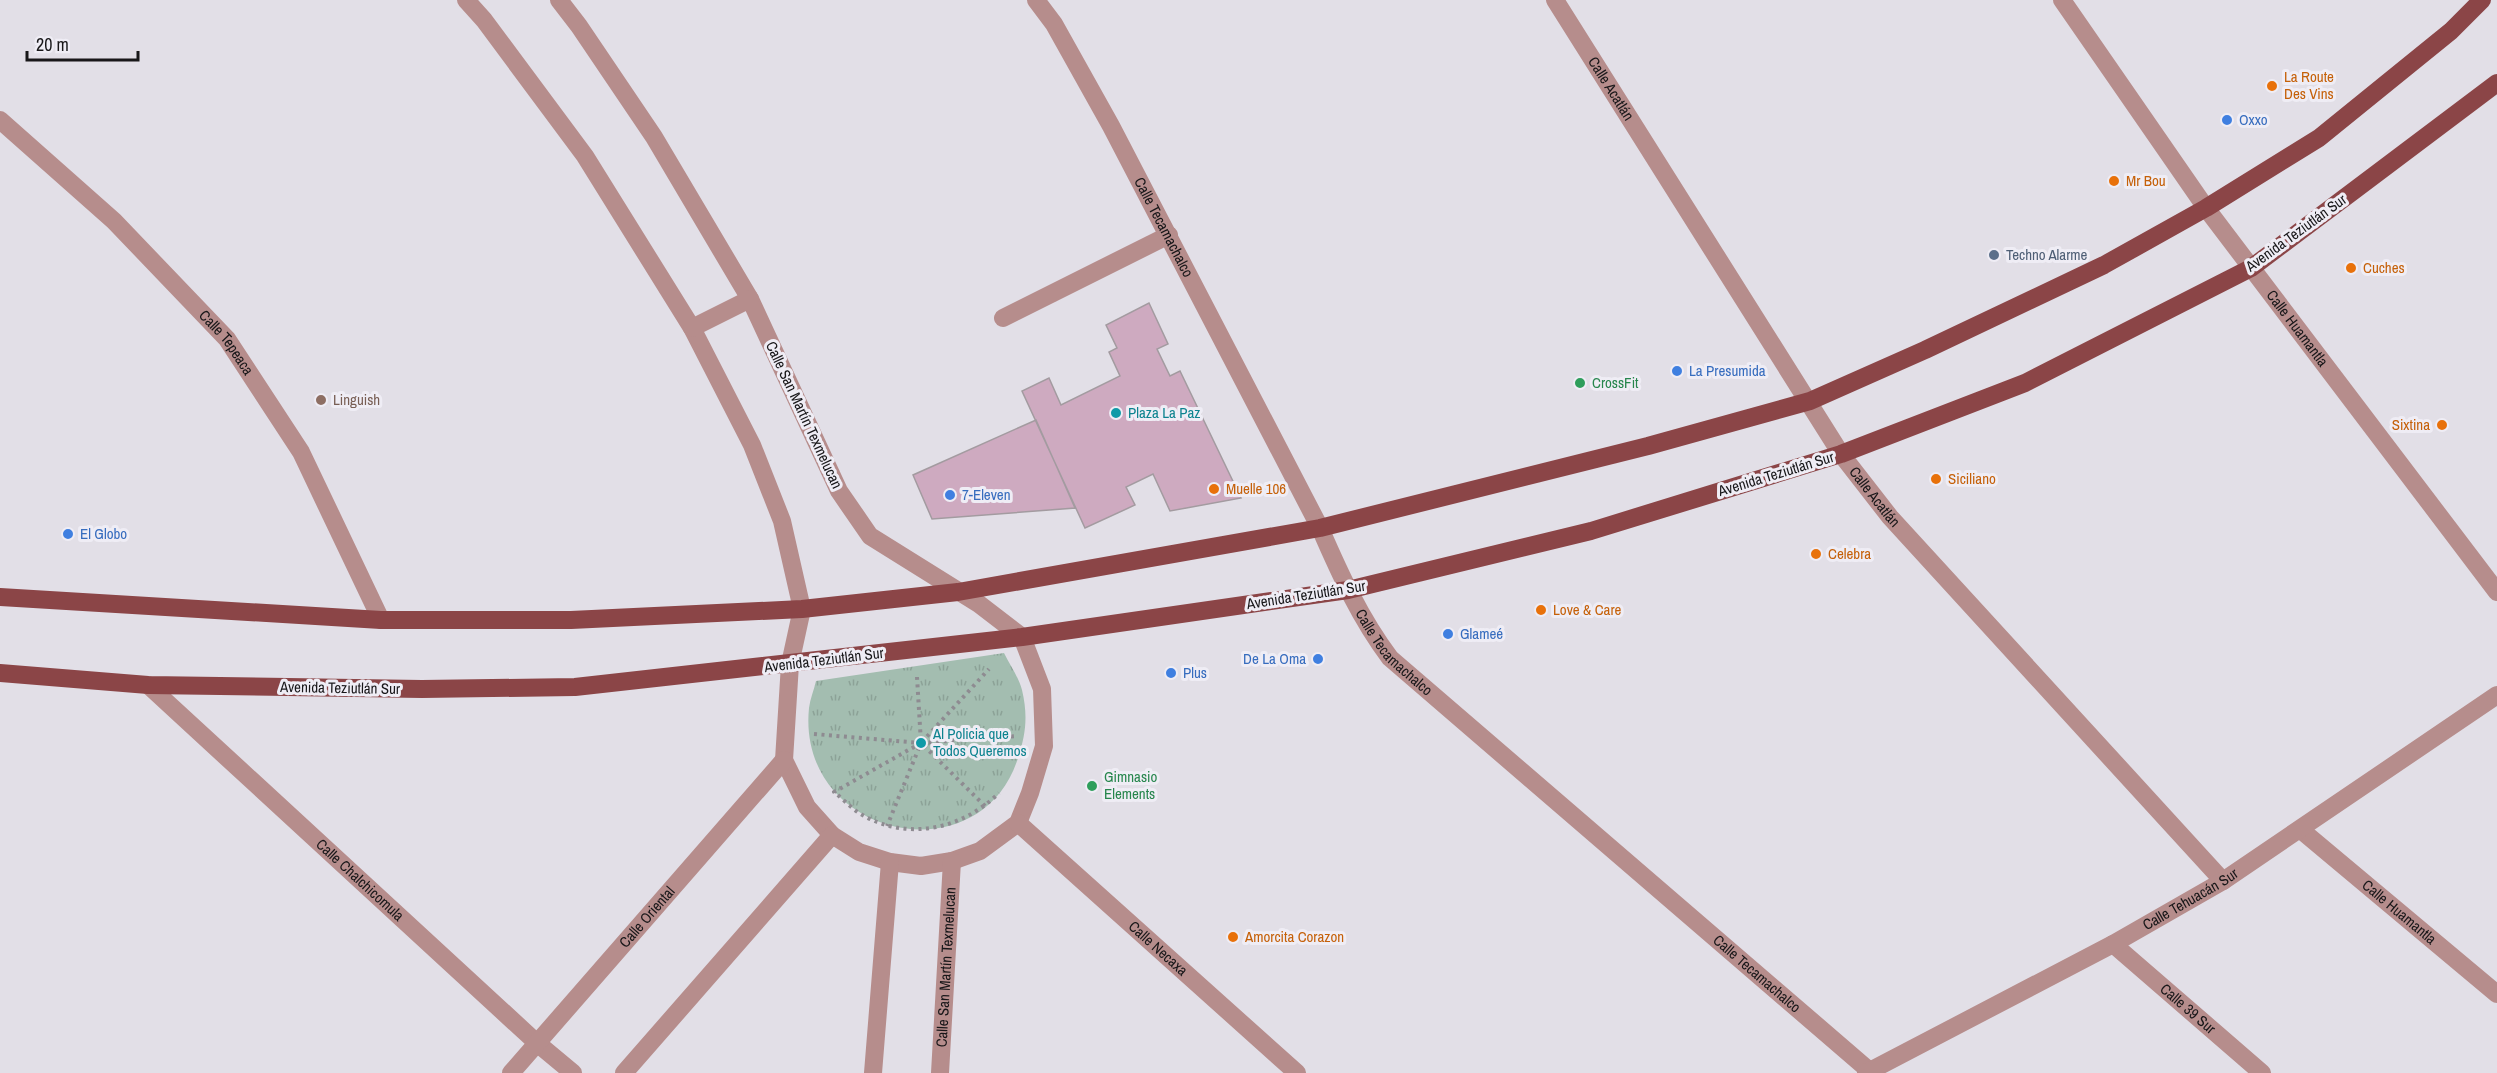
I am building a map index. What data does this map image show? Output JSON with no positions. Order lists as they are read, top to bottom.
{
  "streets": {
    "main road": ["Avenida Teziutlán Sur"],
    "street": [
      "Calle Acatlán",
      "Calle Tecamachalco",
      "Calle Huamantla",
      "Calle Tepeaca",
      "Calle San Martín Texmelucan",
      "Calle Chalchicomula",
      "Calle Tehuacán Sur",
      "Calle Oriental",
      "Calle Necaxa",
      "Calle 39 Sur"
    ]
  },
  "crossings": [
    ["Calle Acatlán", "Avenida Teziutlán Sur"],
    ["Calle Acatlán", "Calle Tehuacán Sur"],
    ["Calle Tecamachalco", "Avenida Teziutlán Sur"],
    ["Calle Tecamachalco", "Calle Tehuacán Sur"],
    ["Avenida Teziutlán Sur", "Calle Huamantla"],
    ["Avenida Teziutlán Sur", "Calle San Martín Texmelucan"],
    ["Avenida Teziutlán Sur", "Calle Chalchicomula"],
    ["Calle Huamantla", "Calle Tehuacán Sur"],
    ["Calle Chalchicomula", "Calle Oriental"],
    ["Calle Tehuacán Sur", "Calle 39 Sur"]
  ],
  "places": [
    "La Route Des Vins",
    "Oxxo",
    "Mr Bou",
    "Techno Alarme",
    "Cuches",
    "La Presumida",
    "CrossFit",
    "Linguish",
    "Plaza La Paz",
    "Sixtina",
    "Siciliano",
    "Muelle 106",
    "7-Eleven",
    "El Globo",
    "Celebra",
    "Love & Care",
    "Glameé",
    "De La Oma",
    "Plus",
    "Al Policia que Todos Queremos",
    "Gimnasio Elements",
    "Amorcita Corazon"
  ],
  "scale_bar": "20 m"
}
